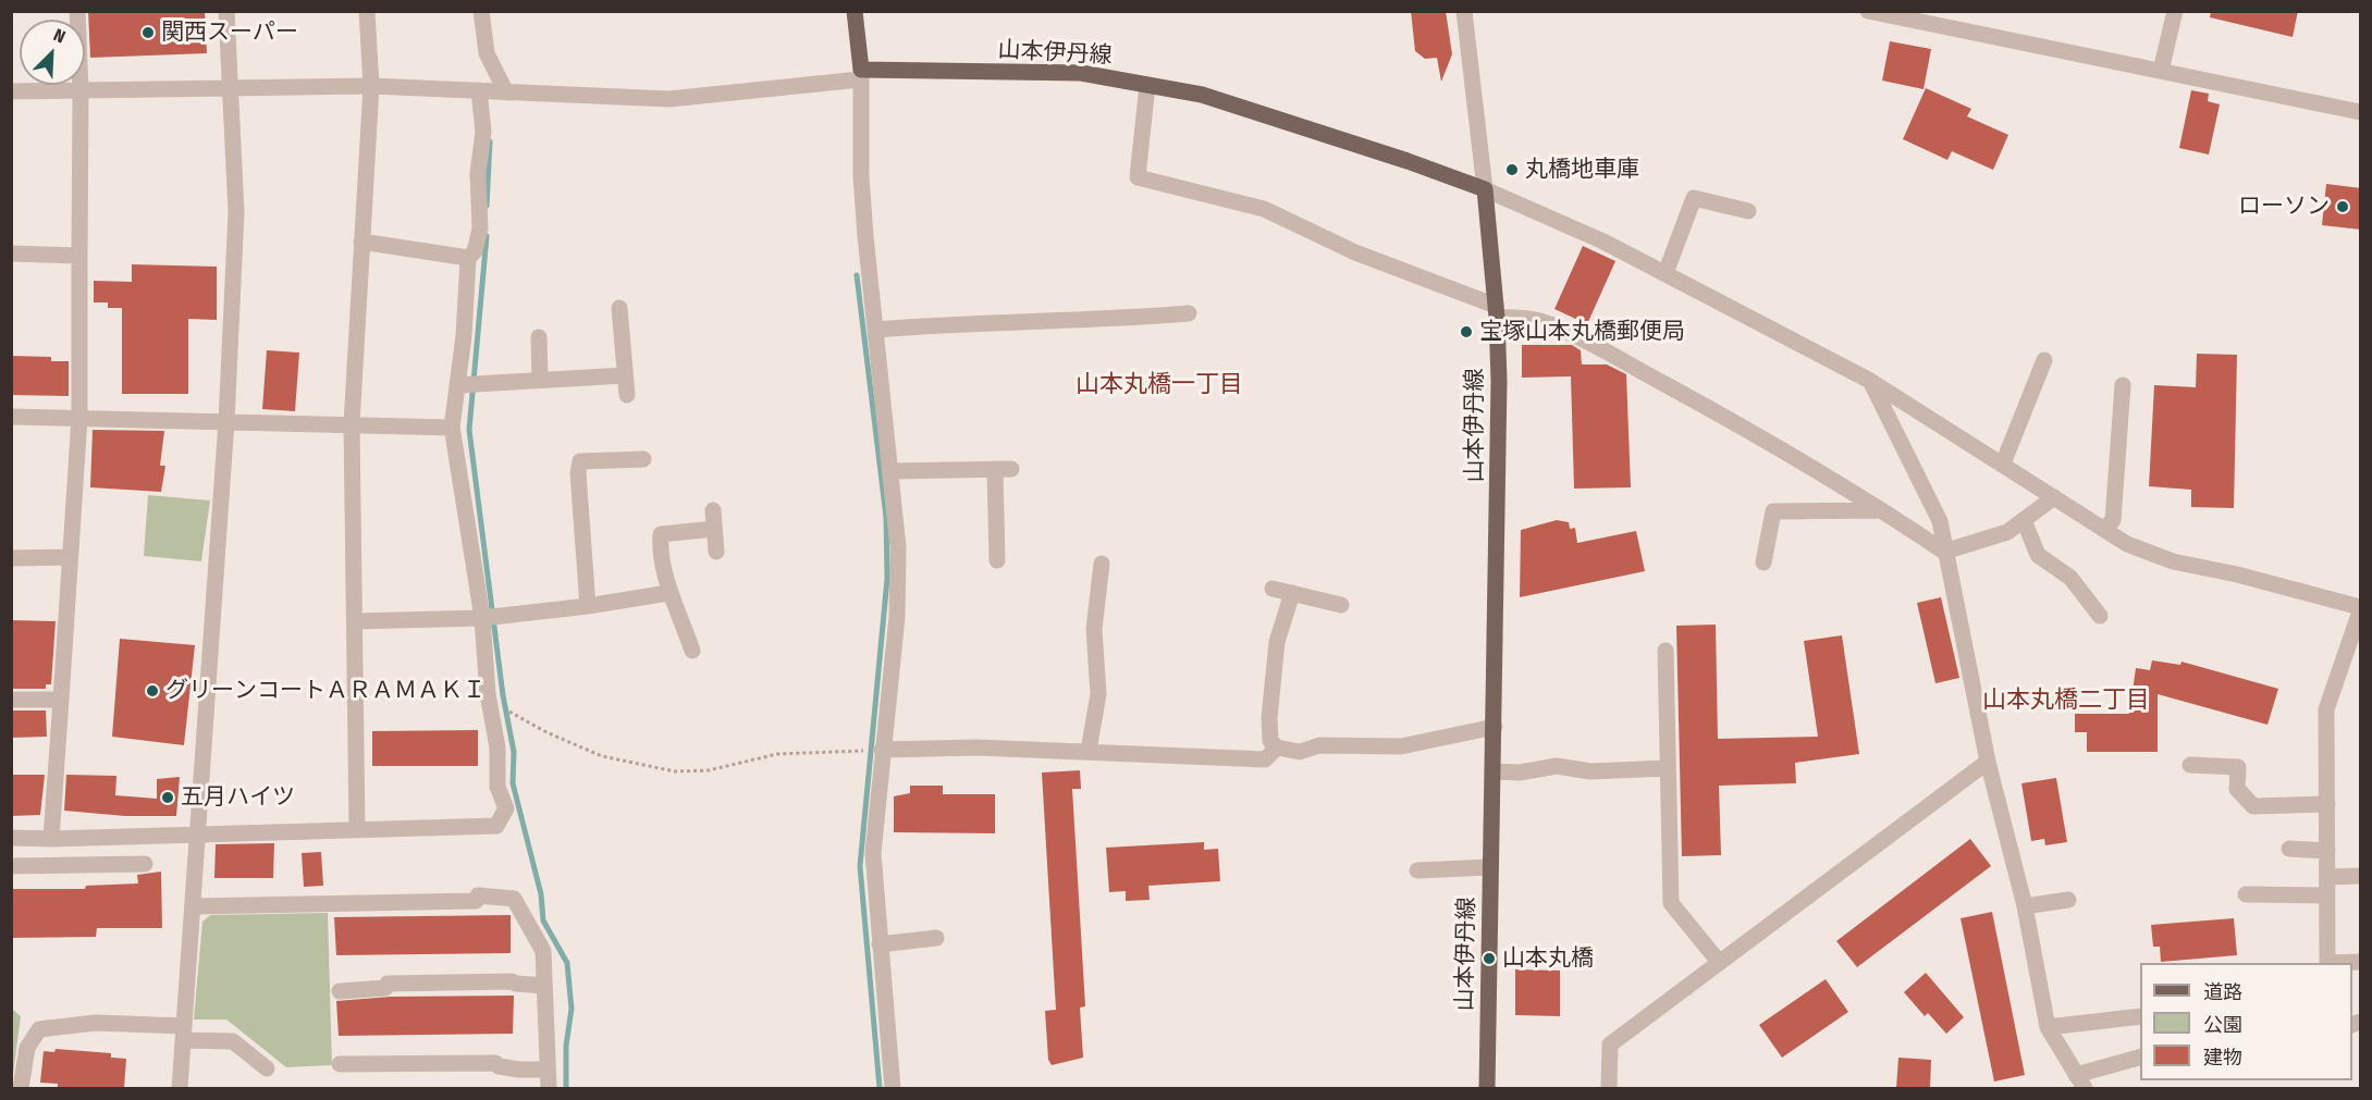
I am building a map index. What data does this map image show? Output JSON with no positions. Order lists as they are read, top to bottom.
{
  "streets": {
    "main road": ["山本伊丹線"]
  },
  "districts": ["山本丸橋一丁目", "山本丸橋二丁目"],
  "places": [
    "関西スーパー",
    "丸橋地車庫",
    "ローソン",
    "宝塚山本丸橋郵便局",
    "グリーンコートＡＲＡＭＡＫＩ",
    "五月ハイツ",
    "山本丸橋"
  ],
  "legend": ["道路", "公園", "建物"],
  "north": "top right"
}
